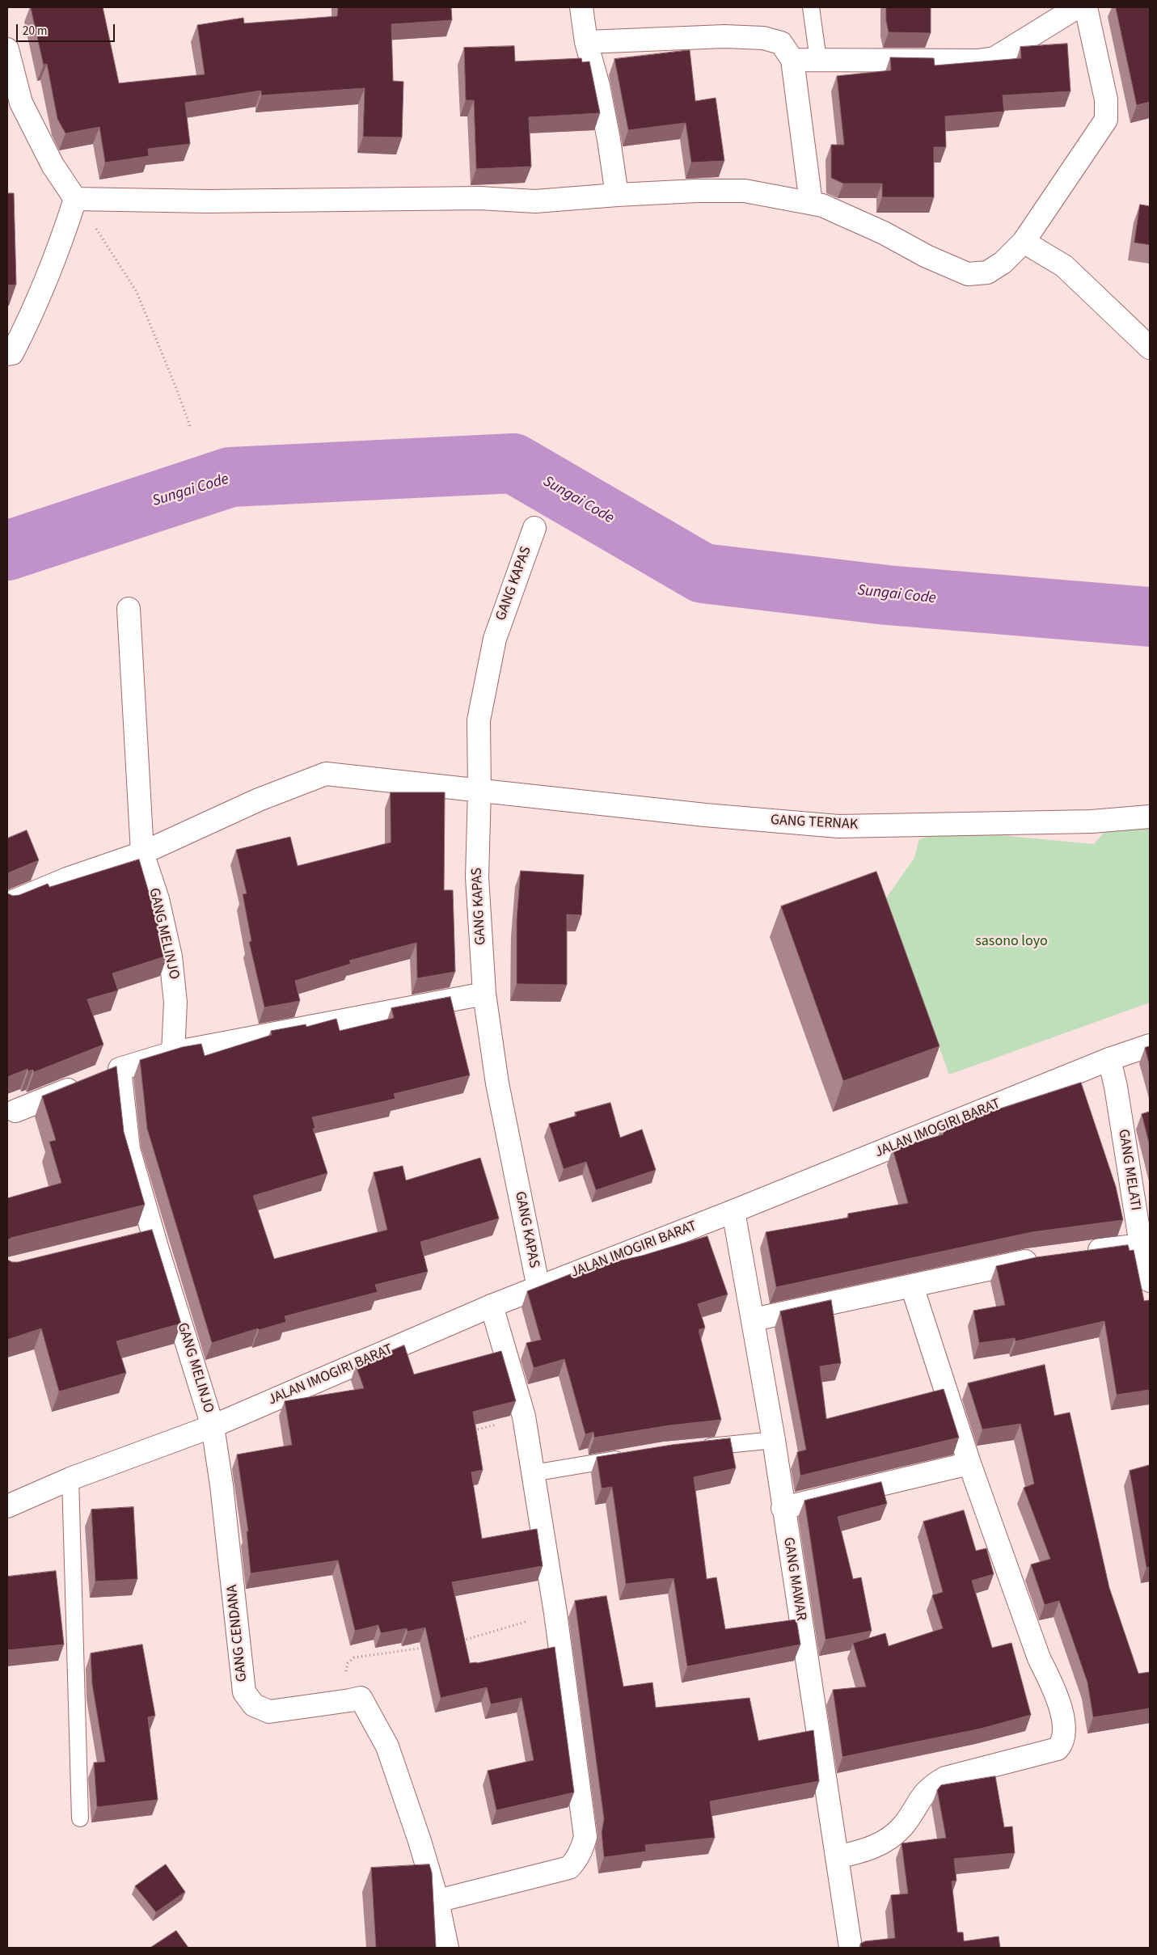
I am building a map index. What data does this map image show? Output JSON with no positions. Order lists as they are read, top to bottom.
{
  "streets": {
    "street": [
      "GANG KAPAS",
      "GANG TERNAK",
      "GANG MELINJO",
      "JALAN IMOGIRI BARAT",
      "GANG MELATI",
      "GANG MAWAR",
      "GANG CENDANA"
    ]
  },
  "crossings": [
    ["GANG KAPAS", "GANG TERNAK"],
    ["GANG KAPAS", "JALAN IMOGIRI BARAT"],
    ["GANG TERNAK", "GANG MELINJO"],
    ["GANG MELINJO", "JALAN IMOGIRI BARAT"],
    ["GANG MELINJO", "GANG CENDANA"],
    ["JALAN IMOGIRI BARAT", "GANG MELATI"],
    ["JALAN IMOGIRI BARAT", "GANG MAWAR"],
    ["JALAN IMOGIRI BARAT", "GANG CENDANA"]
  ],
  "water": ["Sungai Code"],
  "parks": ["sasono loyo"],
  "scale_bar": "20 m"
}
